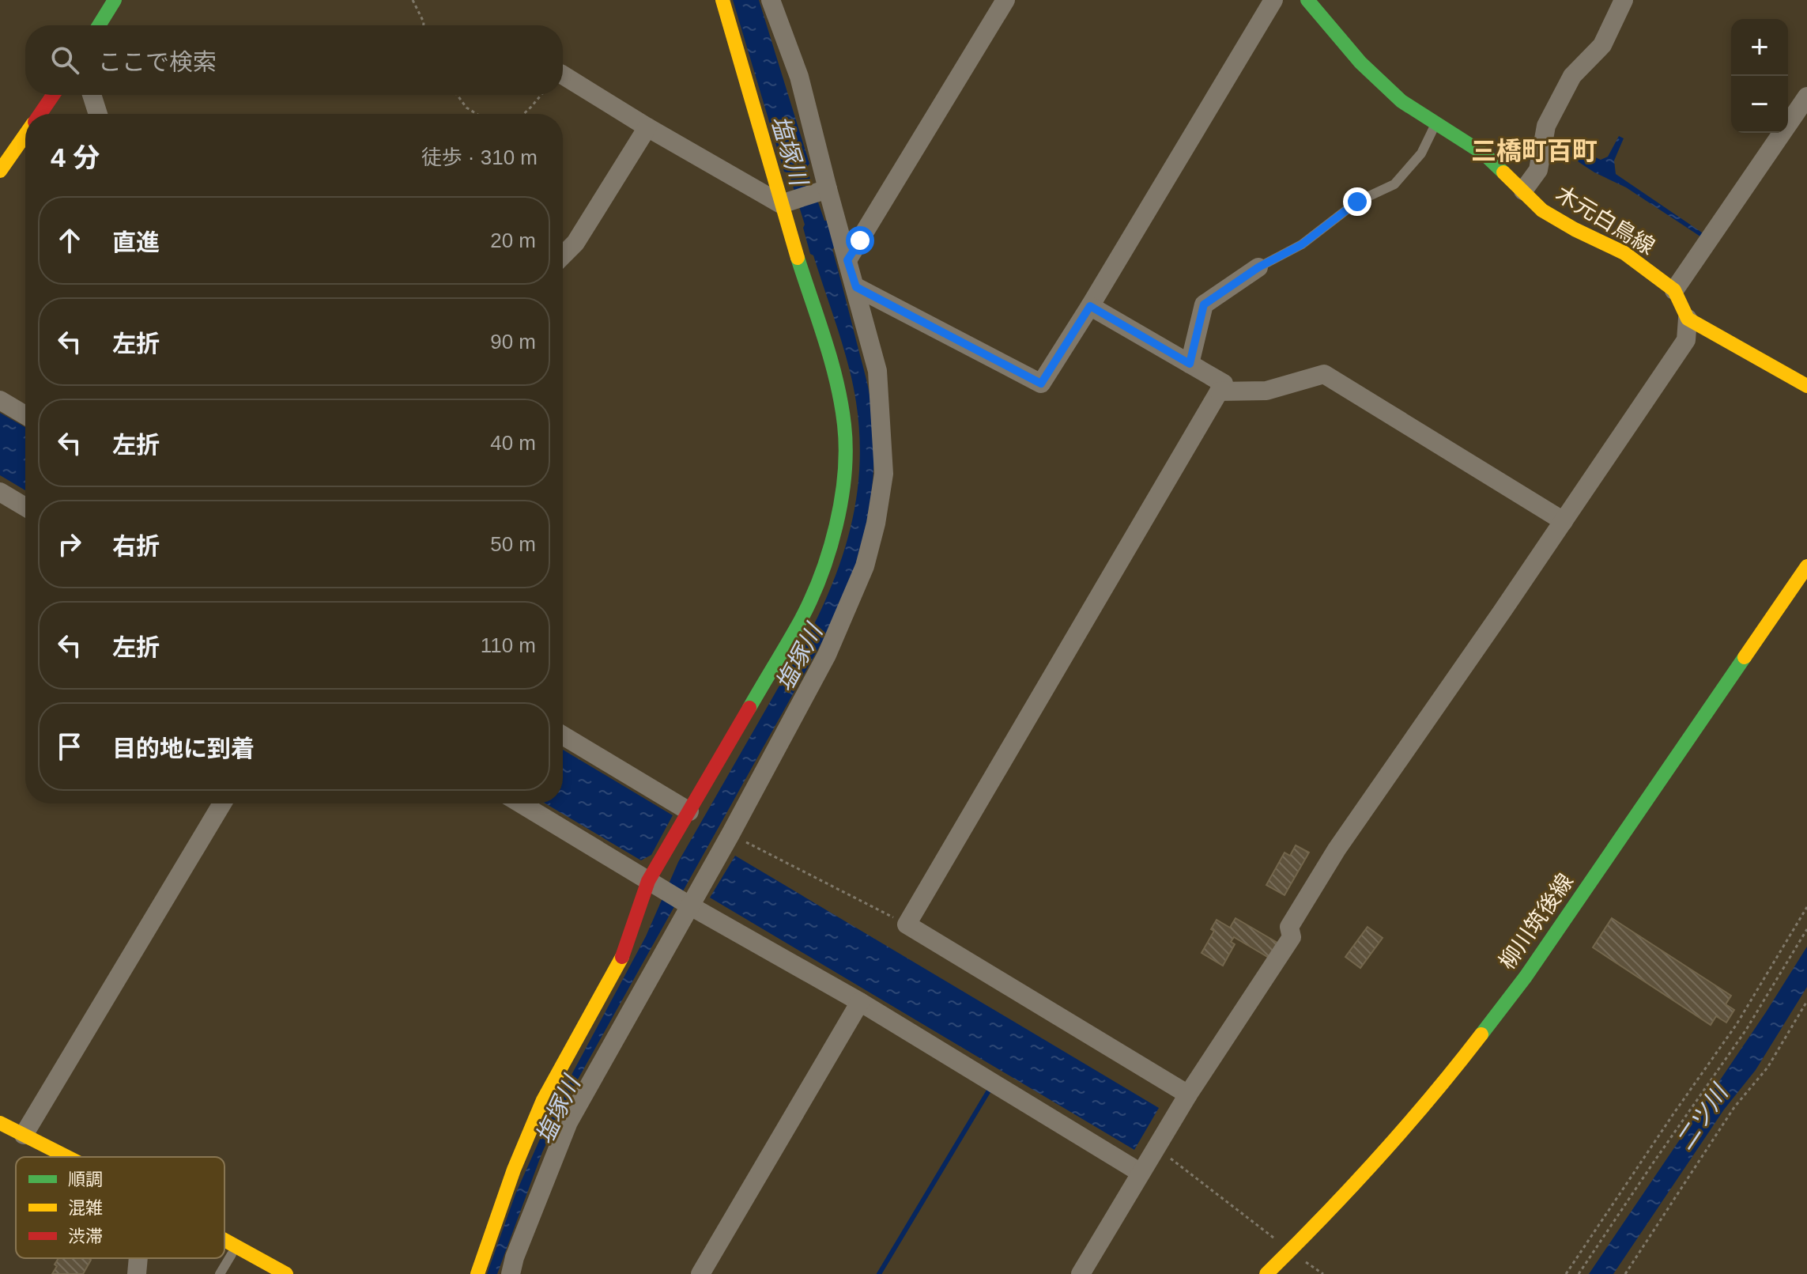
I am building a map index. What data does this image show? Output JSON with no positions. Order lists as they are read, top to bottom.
{
  "streets": {
    "main road": ["木元白鳥線", "柳川筑後線"]
  },
  "districts": ["三橋町百町"],
  "water": ["塩塚川", "二ツ川"],
  "legend": ["順調", "混雑", "渋滞"],
  "page": {
    "map_buttons": ["+", "−"],
    "search": "ここで検索",
    "heading": ["4 分", "徒歩 · 310 m"],
    "list": [
      ["直進", "20 m"],
      ["左折", "90 m"],
      ["左折", "40 m"],
      ["右折", "50 m"],
      ["左折", "110 m"],
      "目的地に到着"
    ]
  }
}
